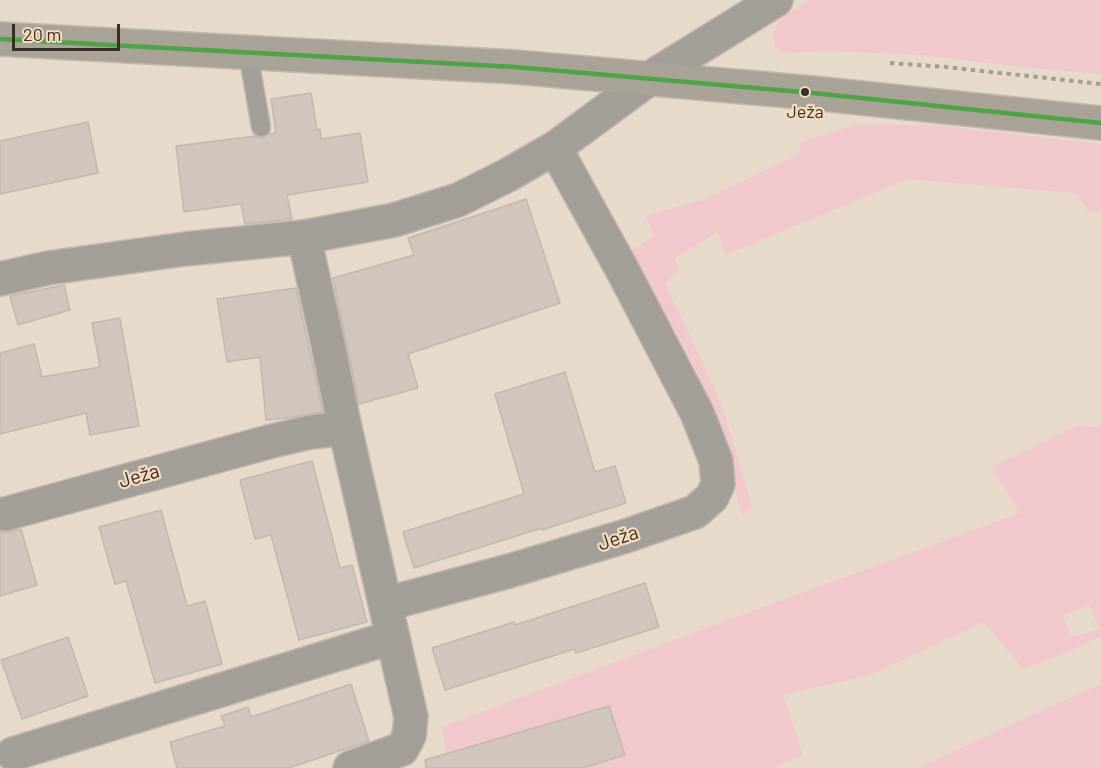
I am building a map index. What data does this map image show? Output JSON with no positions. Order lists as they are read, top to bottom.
{
  "streets": {
    "street": ["Ježa"]
  },
  "places": ["Ježa"],
  "scale_bar": "20 m"
}
